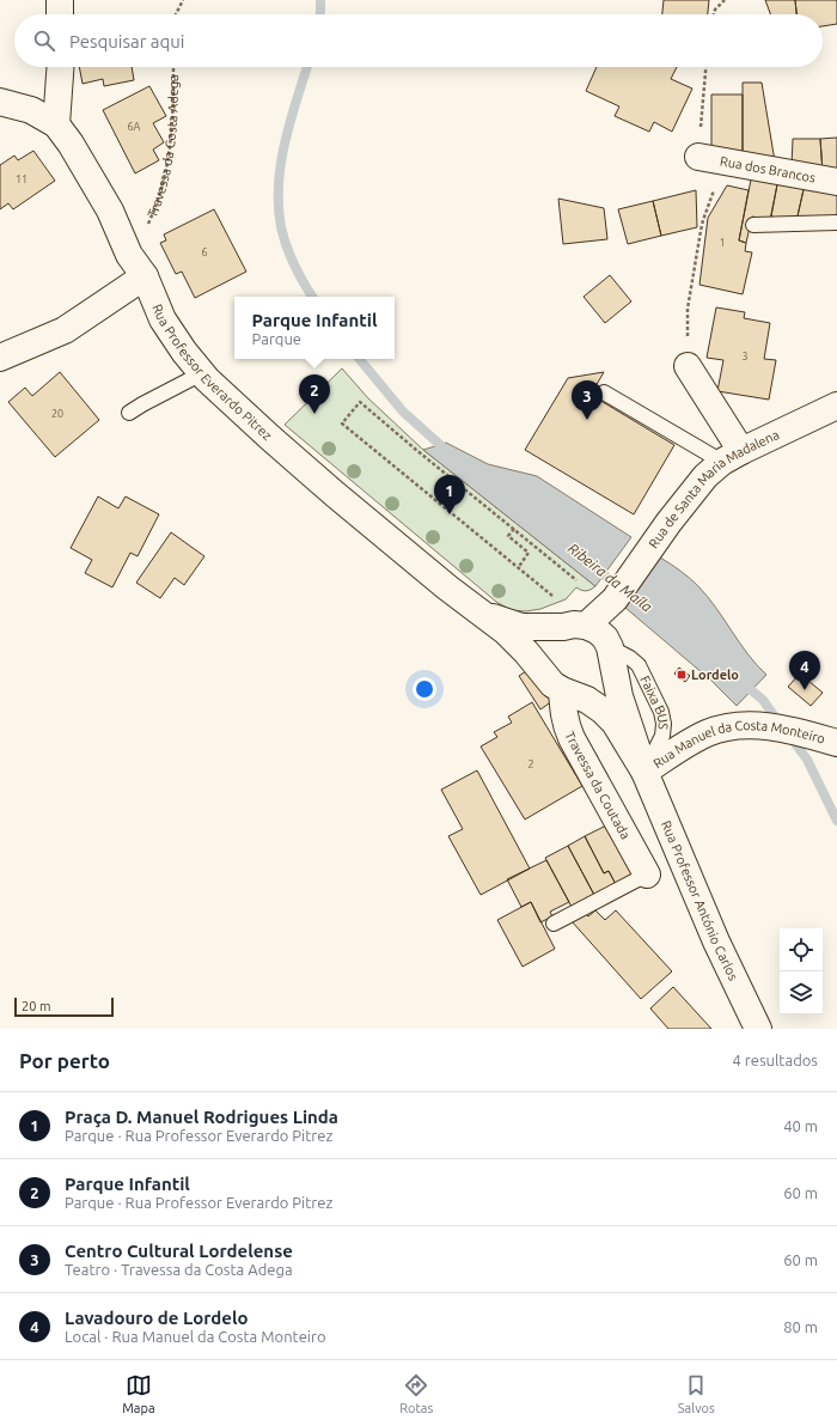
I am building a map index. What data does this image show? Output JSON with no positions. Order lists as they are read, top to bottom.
{
  "streets": {
    "street": [
      "Rua dos Brancos",
      "Rua Professor Everardo Pitrez",
      "Rua de Santa Maria Madalena",
      "Rua Manuel da Costa Monteiro",
      "Travessa da Coutada",
      "Rua Professor António Carlos"
    ],
    "lane": ["Faixa BUS"],
    "path": ["Travessa da Costa Adega"]
  },
  "crossings": [
    ["Travessa da Costa Adega", "Rua Professor Everardo Pitrez"],
    ["Rua de Santa Maria Madalena", "Faixa BUS"],
    ["Rua de Santa Maria Madalena", "Travessa da Coutada"],
    ["Faixa BUS", "Rua Manuel da Costa Monteiro"],
    ["Faixa BUS", "Travessa da Coutada"],
    ["Faixa BUS", "Rua Professor António Carlos"],
    ["Rua Manuel da Costa Monteiro", "Rua Professor António Carlos"]
  ],
  "water": ["Ribeira da Maíla"],
  "places": {
    "transit": ["Lordelo"]
  },
  "house_numbers": [
    "6A",
    "11",
    "1",
    "6",
    "3",
    "20",
    "2"
  ],
  "scale_bar": "20 m",
  "page": {
    "search": "Pesquisar aqui",
    "popup": ["Parque Infantil", "Parque"],
    "pins": [
      "2",
      "3",
      "1",
      "4"
    ],
    "scale": "20 m",
    "heading": ["Por perto", "4 resultados"],
    "list": [
      {
        "mark": "1",
        "name": "Praça D. Manuel Rodrigues Linda",
        "note": "Parque · Rua Professor Everardo Pitrez",
        "value": "40 m"
      },
      {
        "mark": "2",
        "name": "Parque Infantil",
        "note": "Parque · Rua Professor Everardo Pitrez",
        "value": "60 m"
      },
      {
        "mark": "3",
        "name": "Centro Cultural Lordelense",
        "note": "Teatro · Travessa da Costa Adega",
        "value": "60 m"
      },
      {
        "mark": "4",
        "name": "Lavadouro de Lordelo",
        "note": "Local · Rua Manuel da Costa Monteiro",
        "value": "80 m"
      }
    ],
    "nav": ["Mapa", "Rotas", "Salvos"]
  }
}
